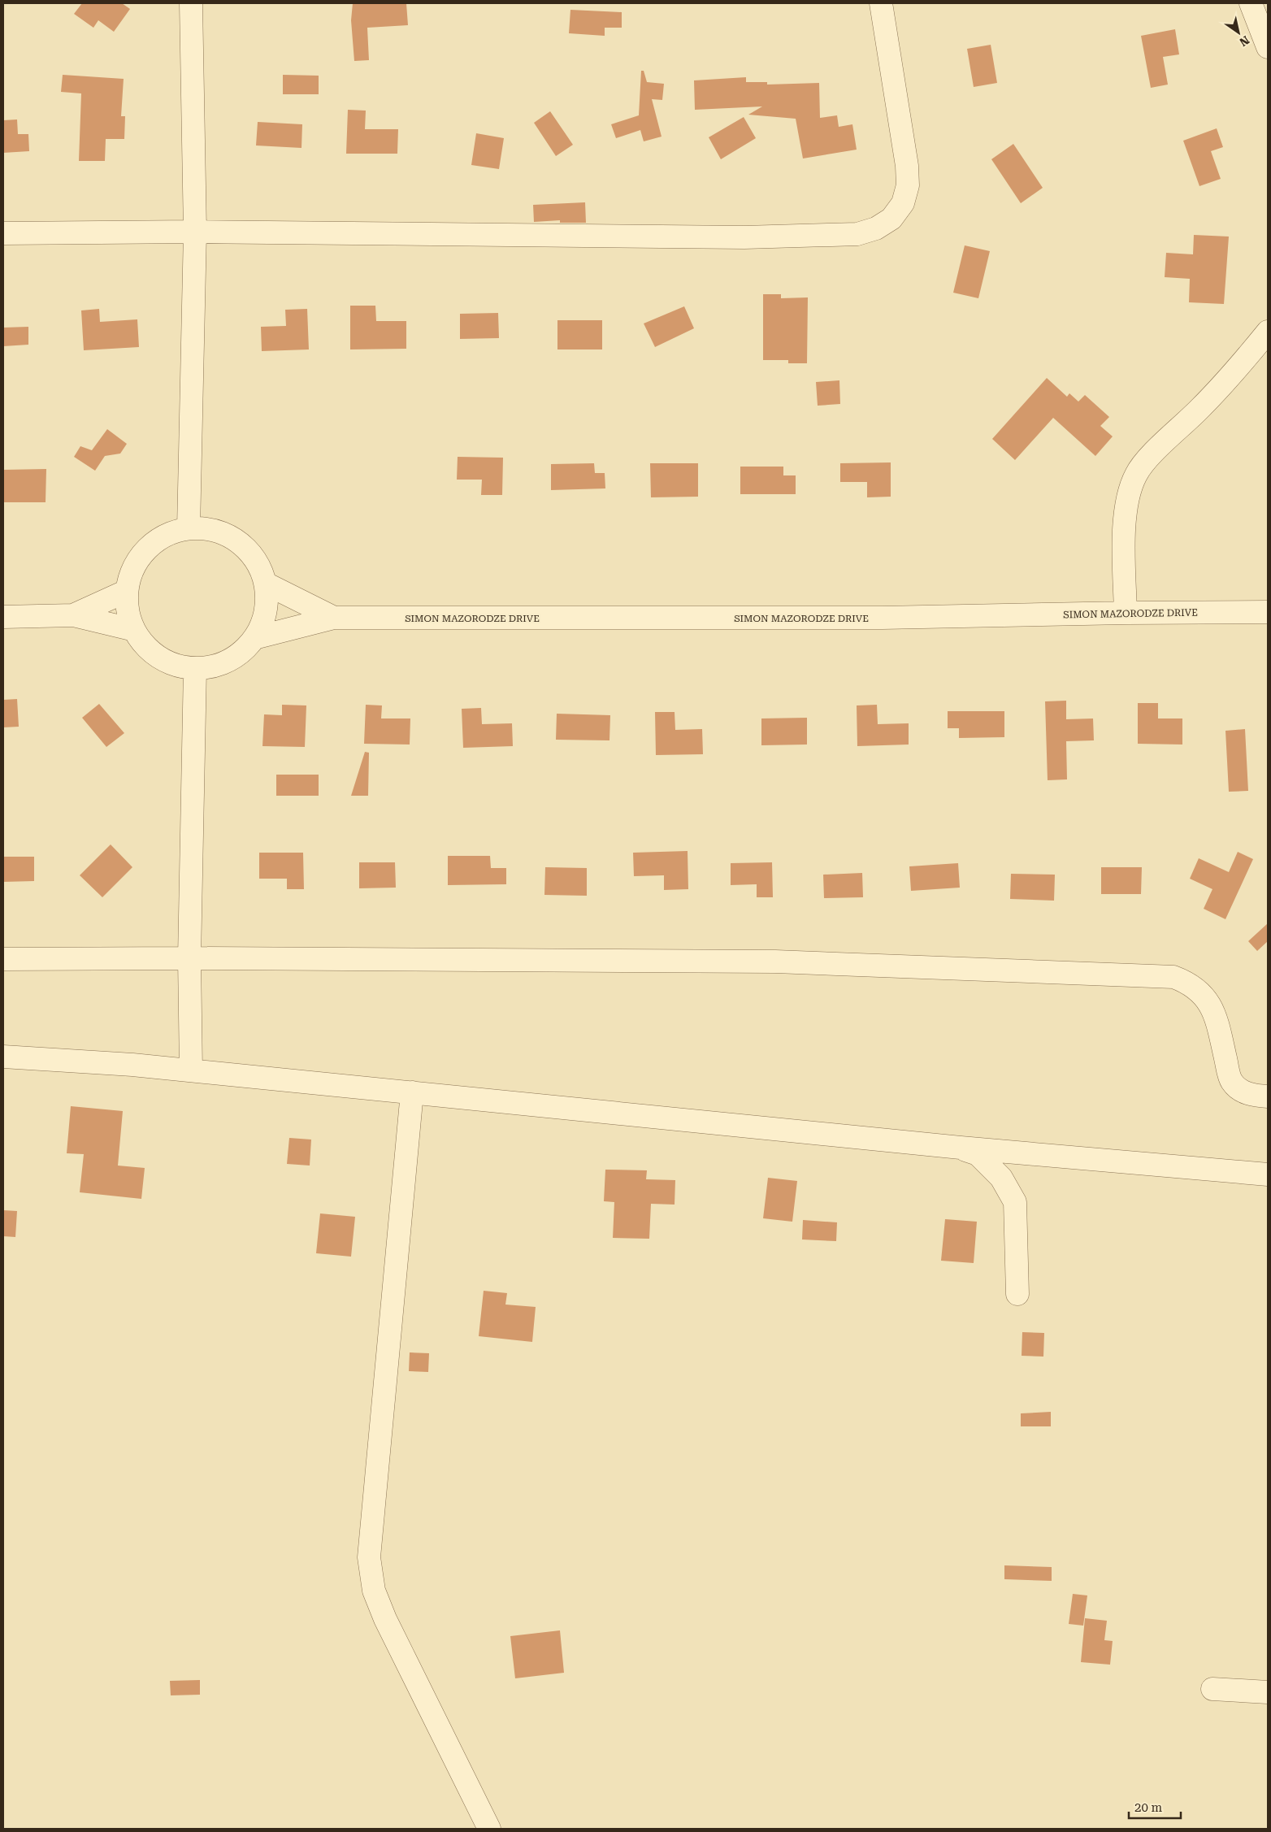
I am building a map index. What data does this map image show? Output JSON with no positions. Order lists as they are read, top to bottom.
{
  "streets": {
    "street": ["SIMON MAZORODZE DRIVE"]
  },
  "scale_bar": "20 m",
  "north": "bottom right"
}
